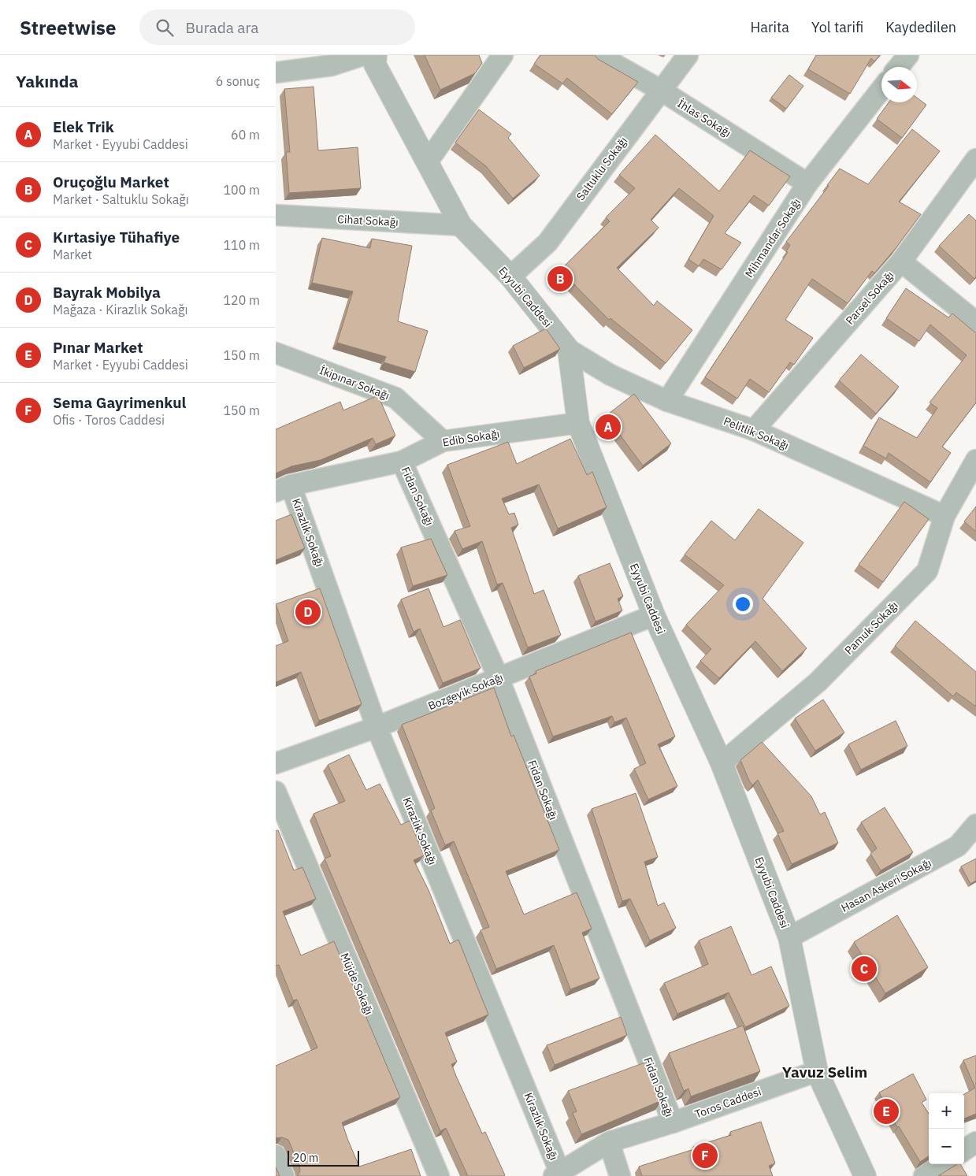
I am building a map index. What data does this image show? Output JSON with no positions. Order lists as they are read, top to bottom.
{
  "streets": {
    "street": [
      "İhlas Sokağı",
      "Saltuklu Sokağı",
      "Cihat Sokağı",
      "Mihmandar Sokağı",
      "Eyyubi Caddesi",
      "Parsel Sokağı",
      "İkipınar Sokağı",
      "Pelitlik Sokağı",
      "Edib Sokağı",
      "Fidan Sokağı",
      "Kirazlık Sokağı",
      "Pamuk Sokağı",
      "Bozgeyik Sokağı",
      "Hasan Askeri Sokağı",
      "Müjde Sokağı",
      "Toros Caddesi"
    ]
  },
  "crossings": [
    ["İhlas Sokağı", "Saltuklu Sokağı"],
    ["İhlas Sokağı", "Mihmandar Sokağı"],
    ["Saltuklu Sokağı", "Eyyubi Caddesi"],
    ["Cihat Sokağı", "Eyyubi Caddesi"],
    ["Mihmandar Sokağı", "Pelitlik Sokağı"],
    ["Eyyubi Caddesi", "Pelitlik Sokağı"],
    ["Eyyubi Caddesi", "Edib Sokağı"],
    ["Eyyubi Caddesi", "Pamuk Sokağı"],
    ["Eyyubi Caddesi", "Bozgeyik Sokağı"],
    ["Eyyubi Caddesi", "Hasan Askeri Sokağı"],
    ["Eyyubi Caddesi", "Toros Caddesi"],
    ["Parsel Sokağı", "Pelitlik Sokağı"],
    ["İkipınar Sokağı", "Edib Sokağı"],
    ["Pelitlik Sokağı", "Pamuk Sokağı"],
    ["Edib Sokağı", "Fidan Sokağı"],
    ["Edib Sokağı", "Kirazlık Sokağı"],
    ["Fidan Sokağı", "Bozgeyik Sokağı"],
    ["Fidan Sokağı", "Toros Caddesi"],
    ["Kirazlık Sokağı", "Bozgeyik Sokağı"],
    ["Kirazlık Sokağı", "Toros Caddesi"]
  ],
  "districts": ["Yavuz Selim"],
  "scale_bar": "20 m",
  "north": "right",
  "page": {
    "header": "Streetwise",
    "search": "Burada ara",
    "nav": ["Harita", "Yol tarifi", "Kaydedilen"],
    "heading": ["Yakında", "6 sonuç"],
    "list": [
      {
        "mark": "A",
        "name": "Elek Trik",
        "note": "Market · Eyyubi Caddesi",
        "value": "60 m"
      },
      {
        "mark": "B",
        "name": "Oruçoğlu Market",
        "note": "Market · Saltuklu Sokağı",
        "value": "100 m"
      },
      {
        "mark": "C",
        "name": "Kırtasiye Tühafiye",
        "note": "Market",
        "value": "110 m"
      },
      {
        "mark": "D",
        "name": "Bayrak Mobilya",
        "note": "Mağaza · Kirazlık Sokağı",
        "value": "120 m"
      },
      {
        "mark": "E",
        "name": "Pınar Market",
        "note": "Market · Eyyubi Caddesi",
        "value": "150 m"
      },
      {
        "mark": "F",
        "name": "Sema Gayrimenkul",
        "note": "Ofis · Toros Caddesi",
        "value": "150 m"
      }
    ],
    "pins": [
      "B",
      "A",
      "D",
      "C",
      "E",
      "F"
    ],
    "map_buttons": ["+", "−"],
    "scale": "20 m"
  }
}
